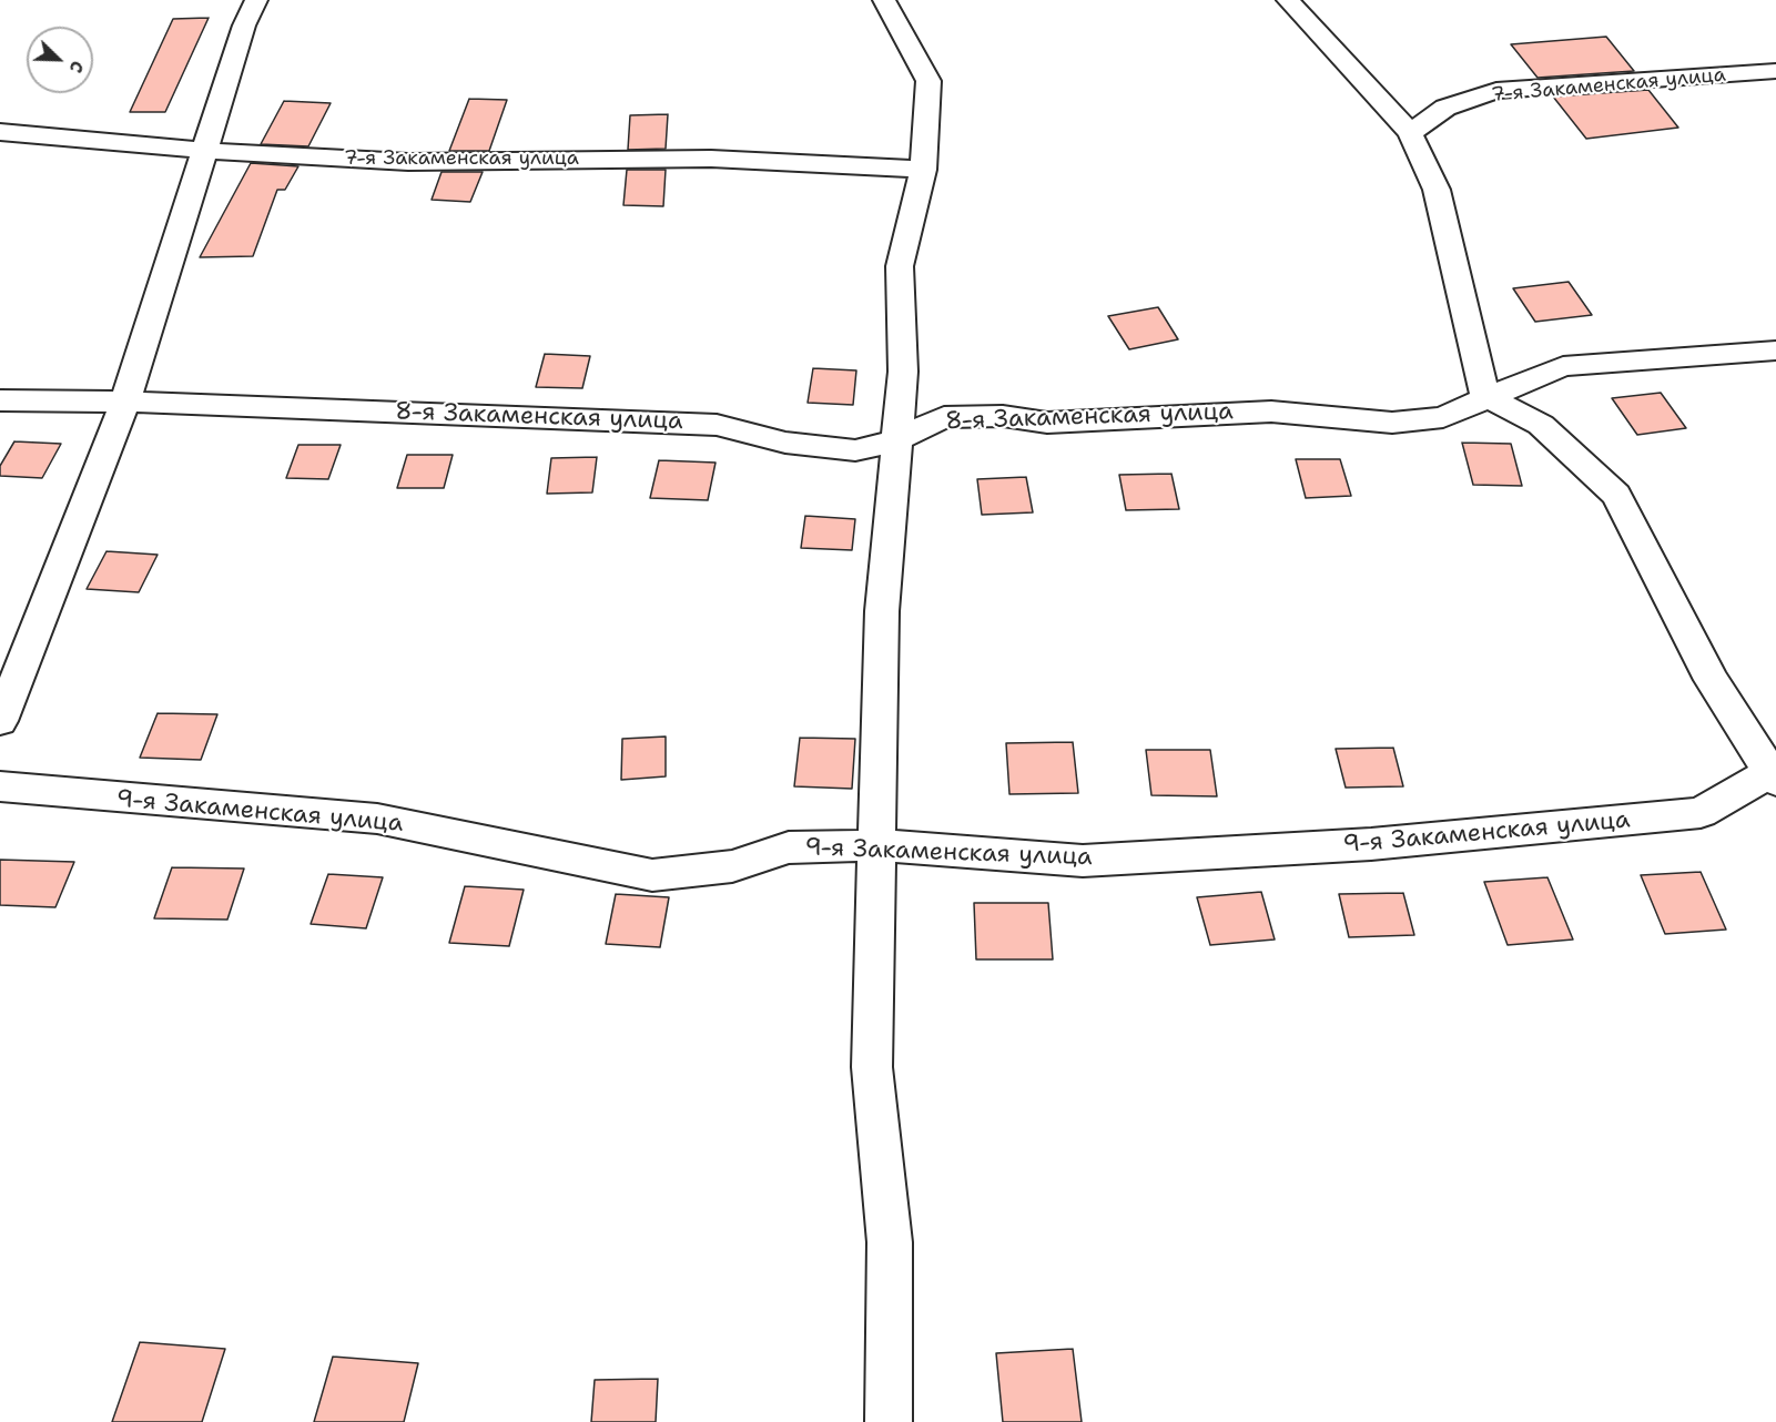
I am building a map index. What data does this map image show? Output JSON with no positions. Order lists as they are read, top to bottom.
{
  "streets": {
    "street": ["7-я Закаменская улица", "8-я Закаменская улица", "9-я Закаменская улица"]
  },
  "north": "bottom right"
}
